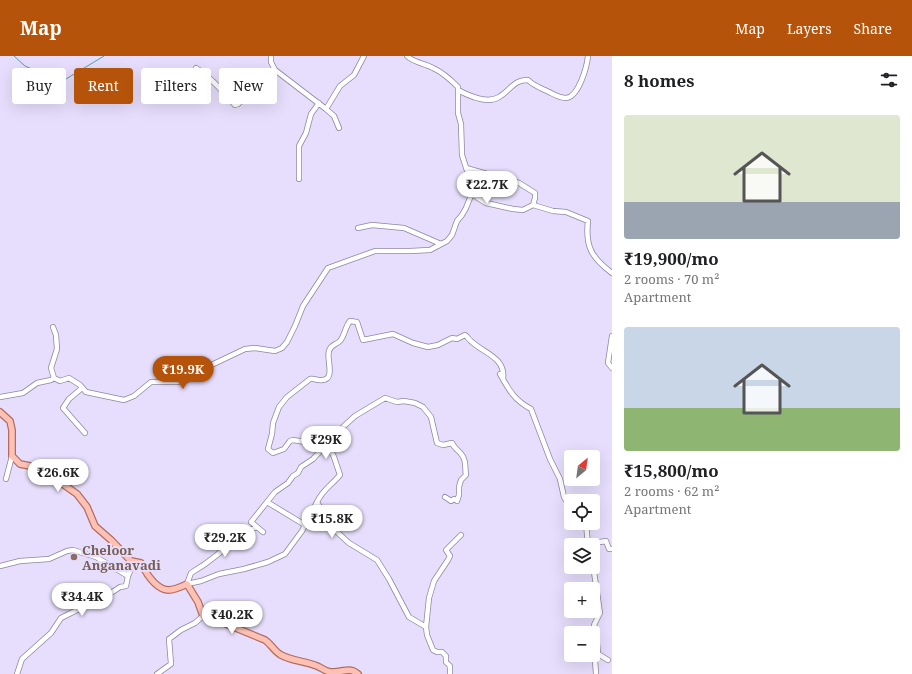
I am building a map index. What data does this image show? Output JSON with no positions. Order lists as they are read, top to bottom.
{
  "places": ["Cheloor Anganavadi"],
  "north": "top right",
  "page": {
    "header": "Map",
    "nav": ["Map", "Layers", "Share"],
    "heading": "8 homes",
    "chip": [
      "Buy",
      "Rent",
      "Filters",
      "New"
    ],
    "list": [
      {
        "name": "₹19,900/mo",
        "note": "2 rooms · 70 m² · Apartment"
      },
      {
        "name": "₹15,800/mo",
        "note": "2 rooms · 62 m² · Apartment"
      }
    ],
    "price": [
      "₹22.7K",
      "₹19.9K",
      "₹29K",
      "₹26.6K",
      "₹15.8K",
      "₹29.2K",
      "₹34.4K",
      "₹40.2K"
    ],
    "map_buttons": ["+", "−"]
  }
}
